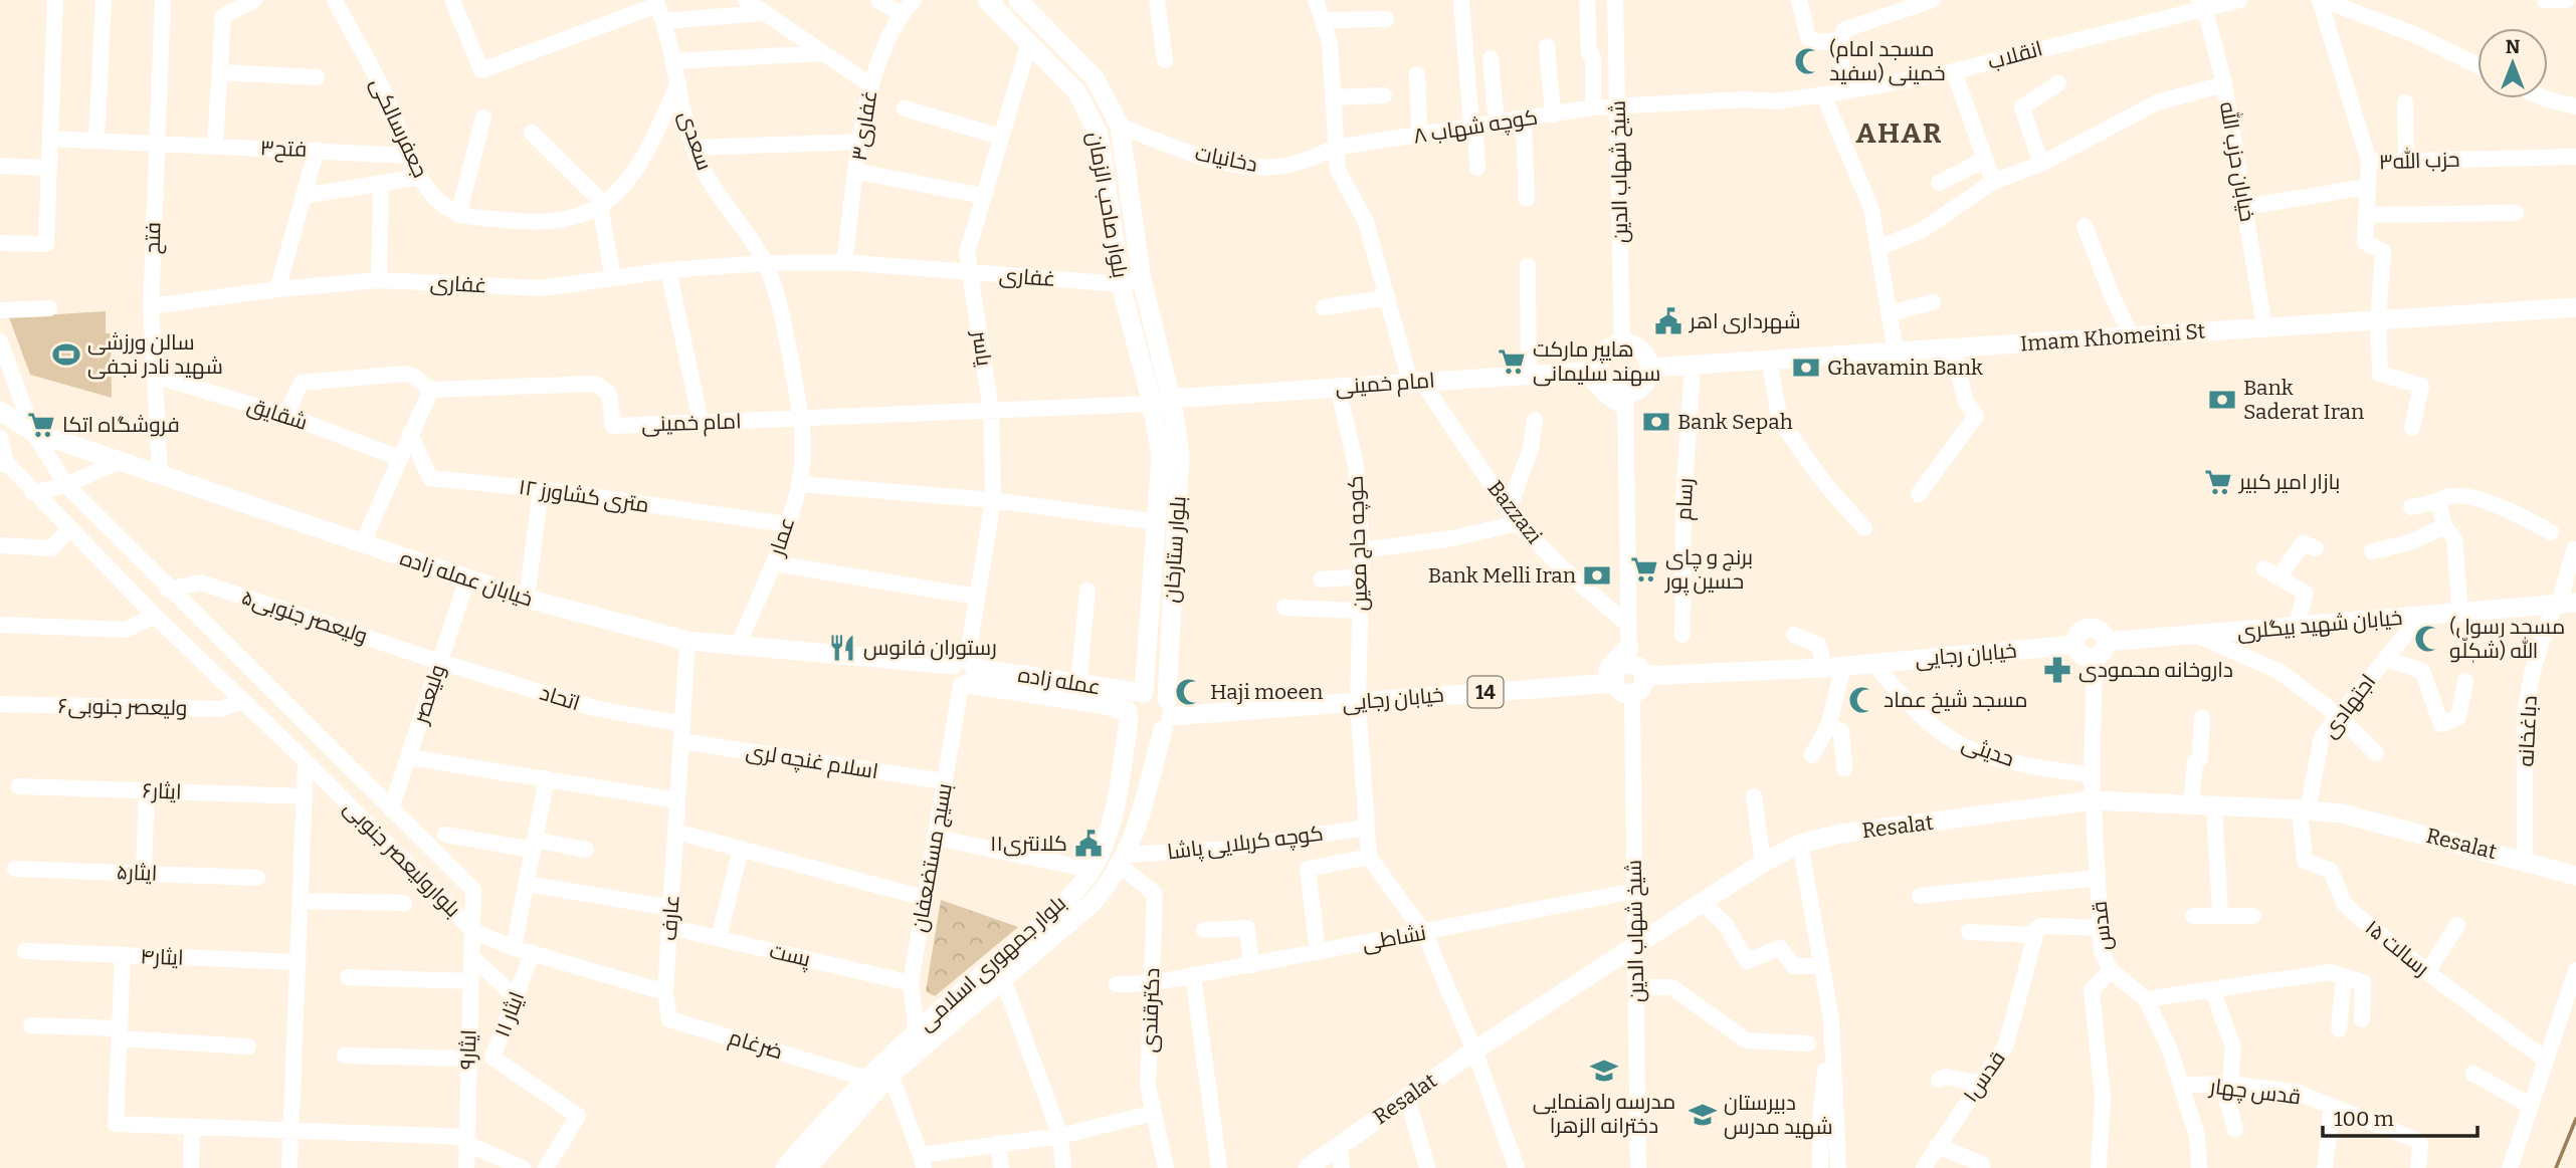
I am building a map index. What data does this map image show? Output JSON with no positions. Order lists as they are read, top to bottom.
{
  "streets": {
    "main road": [
      "بلوار صاحب الزمان",
      "Imam Khomeini St",
      "امام خمینی",
      "بلوار ستارخان",
      "خیابان عمله زاده",
      "خیابان شهید بیگلری",
      "خیابان رجایی",
      "عمله زاده",
      "14",
      "Resalat",
      "بلوار جمهوری اسلامی"
    ],
    "street": [
      "انقلاب",
      "غفاری۳",
      "کوچه شهاب ۸",
      "جعفرسالکی",
      "سعدی",
      "فتح۳",
      "دخانیات",
      "حزب الله۳",
      "خیابان حزب الله",
      "شیخ شهاب الدین",
      "فتح",
      "غفاری",
      "یاسر",
      "شقایق",
      "۱۲ متری کشاورز",
      "رسام",
      "Bazzazi",
      "عمار",
      "کوچه حاج معین",
      "ولیعصر جنوبی۵",
      "ولیعصر",
      "اتحاد",
      "اجتهادی",
      "ولیعصر جنوبی۶",
      "دباغخانه",
      "حدیثی",
      "اسلام غنچه لری",
      "ایثار۶",
      "کوچه کربلایی پاشا",
      "بسیج مستضعفان",
      "بلوارولیعصر جنوبی",
      "ایثار۵",
      "عارف",
      "قدس",
      "نشاطی",
      "رسالت ۱۵",
      "پست",
      "ایثار۴",
      "دکترقندی",
      "ایثار ۱۱",
      "ضرغام",
      "ایثار۹",
      "قدس۱",
      "قدس چهار"
    ]
  },
  "crossings": [
    ["انقلاب", "کوچه شهاب ۸"],
    ["انقلاب", "خیابان حزب الله"],
    ["انقلاب", "شیخ شهاب الدین"],
    ["غفاری۳", "غفاری"],
    ["کوچه شهاب ۸", "دخانیات"],
    ["کوچه شهاب ۸", "شیخ شهاب الدین"],
    ["کوچه شهاب ۸", "Bazzazi"],
    ["جعفرسالکی", "فتح۳"],
    ["سعدی", "غفاری"],
    ["فتح۳", "فتح"],
    ["دخانیات", "بلوار صاحب الزمان"],
    ["دخانیات", "Bazzazi"],
    ["حزب الله۳", "خیابان حزب الله"],
    ["خیابان حزب الله", "Imam Khomeini St"],
    ["شیخ شهاب الدین", "Imam Khomeini St"],
    ["شیخ شهاب الدین", "امام خمینی"],
    ["شیخ شهاب الدین", "Resalat"],
    ["شیخ شهاب الدین", "نشاطی"],
    ["بلوار صاحب الزمان", "غفاری"],
    ["بلوار صاحب الزمان", "یاسر"],
    ["بلوار صاحب الزمان", "امام خمینی"],
    ["بلوار صاحب الزمان", "بلوار ستارخان"],
    ["فتح", "غفاری"],
    ["فتح", "شقایق"],
    ["فتح", "خیابان عمله زاده"],
    ["غفاری", "یاسر"],
    ["Imam Khomeini St", "امام خمینی"],
    ["Imam Khomeini St", "رسام"],
    ["یاسر", "امام خمینی"],
    ["یاسر", "خیابان عمله زاده"],
    ["یاسر", "عمله زاده"],
    ["یاسر", "بسیج مستضعفان"],
    ["امام خمینی", "Bazzazi"],
    ["امام خمینی", "عمار"],
    ["امام خمینی", "کوچه حاج معین"],
    ["امام خمینی", "بلوار ستارخان"],
    ["۱۲ متری کشاورز", "عمار"],
    ["Bazzazi", "خیابان رجایی"],
    ["عمار", "خیابان عمله زاده"],
    ["کوچه حاج معین", "خیابان رجایی"],
    ["کوچه حاج معین", "کوچه کربلایی پاشا"],
    ["بلوار ستارخان", "خیابان رجایی"],
    ["بلوار ستارخان", "عمله زاده"],
    ["بلوار ستارخان", "بلوار جمهوری اسلامی"],
    ["خیابان عمله زاده", "عمله زاده"],
    ["خیابان عمله زاده", "ولیعصر"],
    ["خیابان عمله زاده", "بسیج مستضعفان"],
    ["خیابان عمله زاده", "بلوارولیعصر جنوبی"],
    ["خیابان عمله زاده", "عارف"],
    ["ولیعصر جنوبی۵", "ولیعصر"],
    ["ولیعصر جنوبی۵", "اتحاد"],
    ["ولیعصر جنوبی۵", "بلوارولیعصر جنوبی"],
    ["خیابان شهید بیگلری", "خیابان رجایی"],
    ["خیابان شهید بیگلری", "اجتهادی"],
    ["خیابان شهید بیگلری", "دباغخانه"],
    ["خیابان شهید بیگلری", "قدس"],
    ["خیابان رجایی", "عمله زاده"],
    ["خیابان رجایی", "حدیثی"],
    ["خیابان رجایی", "قدس"],
    ["خیابان رجایی", "بلوار جمهوری اسلامی"],
    ["عمله زاده", "بسیج مستضعفان"],
    ["عمله زاده", "بلوار جمهوری اسلامی"],
    ["ولیعصر", "اتحاد"],
    ["ولیعصر", "بلوارولیعصر جنوبی"],
    ["اتحاد", "عارف"],
    ["اجتهادی", "Resalat"],
    ["اجتهادی", "رسالت ۱۵"],
    ["ولیعصر جنوبی۶", "بلوارولیعصر جنوبی"],
    ["دباغخانه", "Resalat"],
    ["حدیثی", "قدس"],
    ["اسلام غنچه لری", "بسیج مستضعفان"],
    ["اسلام غنچه لری", "عارف"],
    ["Resalat", "قدس"],
    ["Resalat", "رسالت ۱۵"],
    ["کوچه کربلایی پاشا", "بلوار جمهوری اسلامی"],
    ["کوچه کربلایی پاشا", "دکترقندی"],
    ["بسیج مستضعفان", "پست"],
    ["بسیج مستضعفان", "بلوار جمهوری اسلامی"],
    ["بلوارولیعصر جنوبی", "ایثار۹"],
    ["عارف", "پست"],
    ["عارف", "ضرغام"],
    ["قدس", "قدس چهار"],
    ["نشاطی", "دکترقندی"],
    ["بلوار جمهوری اسلامی", "دکترقندی"],
    ["بلوار جمهوری اسلامی", "ضرغام"]
  ],
  "districts": ["AHAR"],
  "places": {
    "mosque": [
      "(مسجد امام خمینی (سفید",
      "(مسجد رسول الله (شکٖلّو",
      "Haji moeen",
      "مسجد شیخ عماد"
    ],
    "public building": ["شهرداری اهر", "کلانتری۱۱"],
    "sports": ["سالن ورزشی شهید نادر نجفی"],
    "supermarket": [
      "هایپر مارکت سهند سلیمانی",
      "فروشگاه اتکا",
      "بازار امیر کبیر",
      "برنج و چای حسین پور"
    ],
    "bank": [
      "Ghavamin Bank",
      "Bank Saderat Iran",
      "Bank Sepah",
      "Bank Melli Iran"
    ],
    "restaurant": ["رستوران فانوس"],
    "pharmacy": ["داروخانه محمودی"],
    "school or university": ["مدرسه راهنمایی دخترانه الزهرا", "دبیرستان شهید مدرس"]
  },
  "scale_bar": "100 m",
  "north": "top"
}
